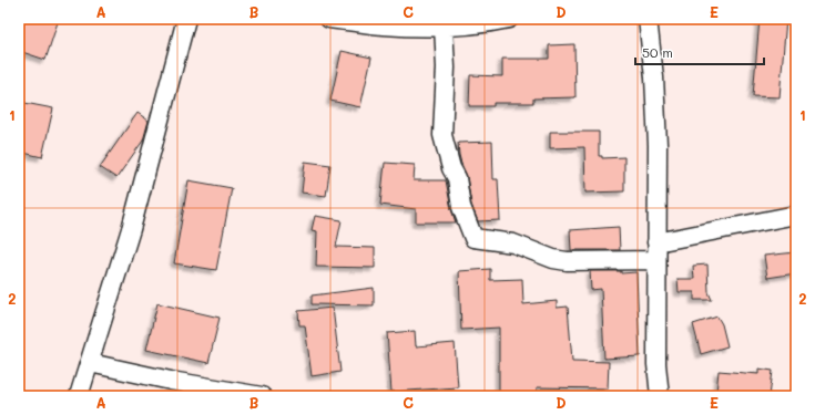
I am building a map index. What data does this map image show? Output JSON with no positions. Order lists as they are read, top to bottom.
{
  "scale_bar": "50 m",
  "grid": {
    "columns": [
      "A",
      "B",
      "C",
      "D",
      "E"
    ],
    "rows": ["1", "2"]
  }
}
